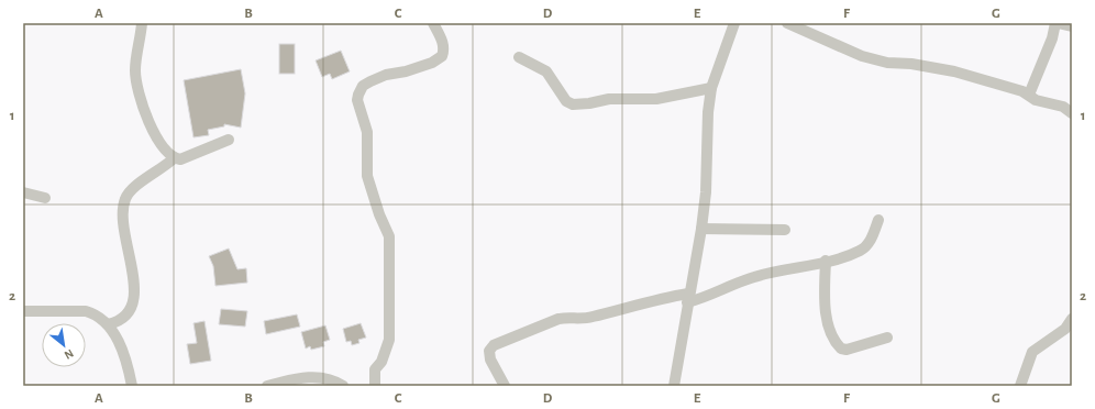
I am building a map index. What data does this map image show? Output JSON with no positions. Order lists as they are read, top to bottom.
{
  "north": "bottom right",
  "grid": {
    "columns": [
      "A",
      "B",
      "C",
      "D",
      "E",
      "F",
      "G"
    ],
    "rows": ["1", "2"]
  }
}
